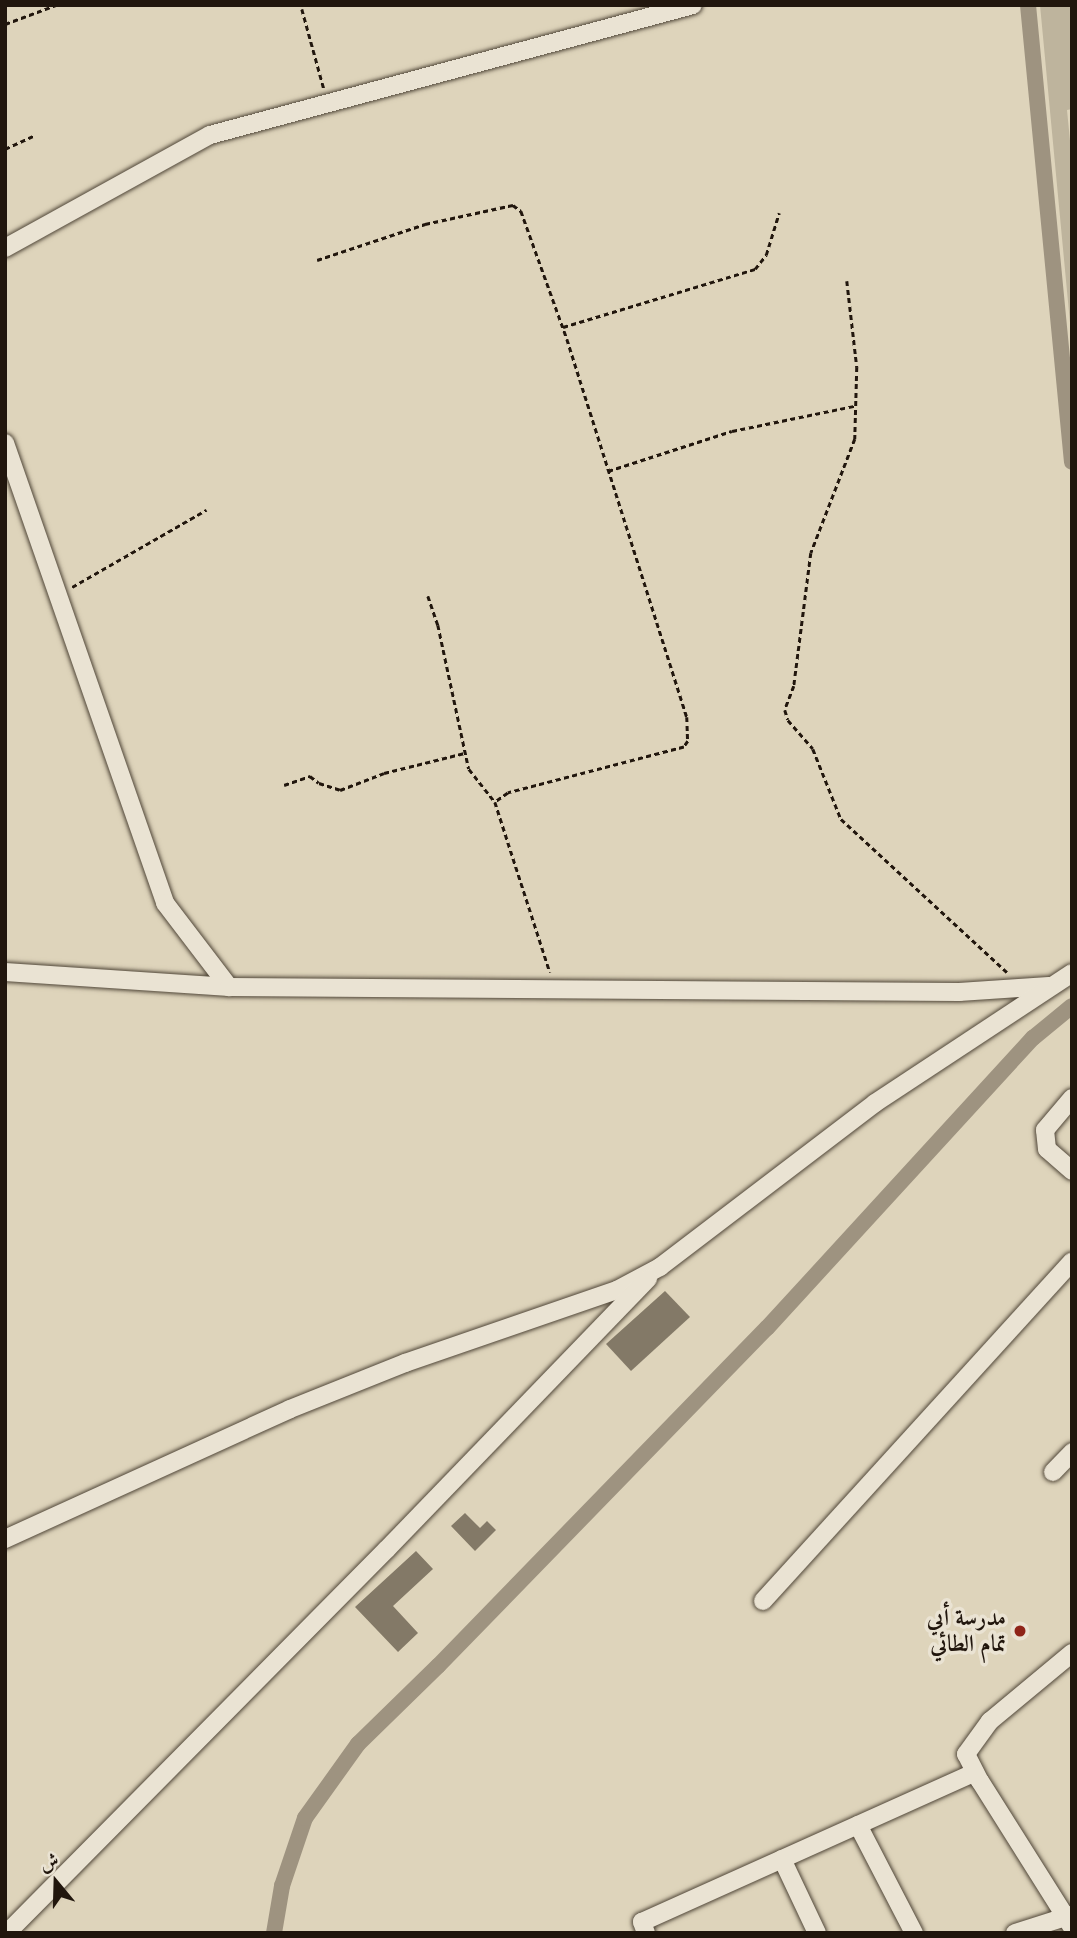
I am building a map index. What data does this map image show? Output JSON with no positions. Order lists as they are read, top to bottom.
{
  "places": ["مدرسة أبي تمام الطائي"],
  "north": "top"
}
